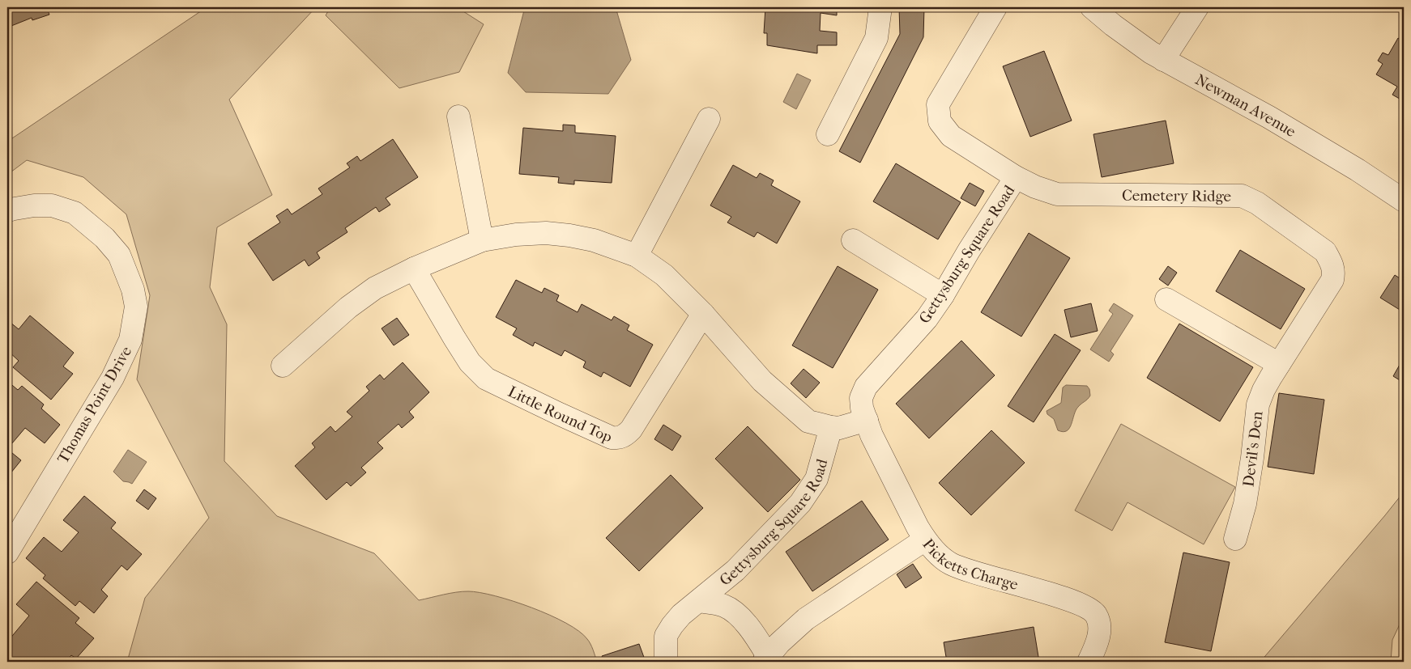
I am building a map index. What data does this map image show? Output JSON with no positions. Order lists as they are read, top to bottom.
{
  "streets": {
    "street": [
      "Newman Avenue",
      "Cemetery Ridge",
      "Gettysburg Square Road",
      "Thomas Point Drive",
      "Little Round Top",
      "Devil’s Den",
      "Picketts Charge"
    ]
  },
  "crossings": [
    ["Cemetery Ridge", "Gettysburg Square Road"],
    ["Cemetery Ridge", "Devil’s Den"],
    ["Gettysburg Square Road", "Picketts Charge"]
  ]
}
